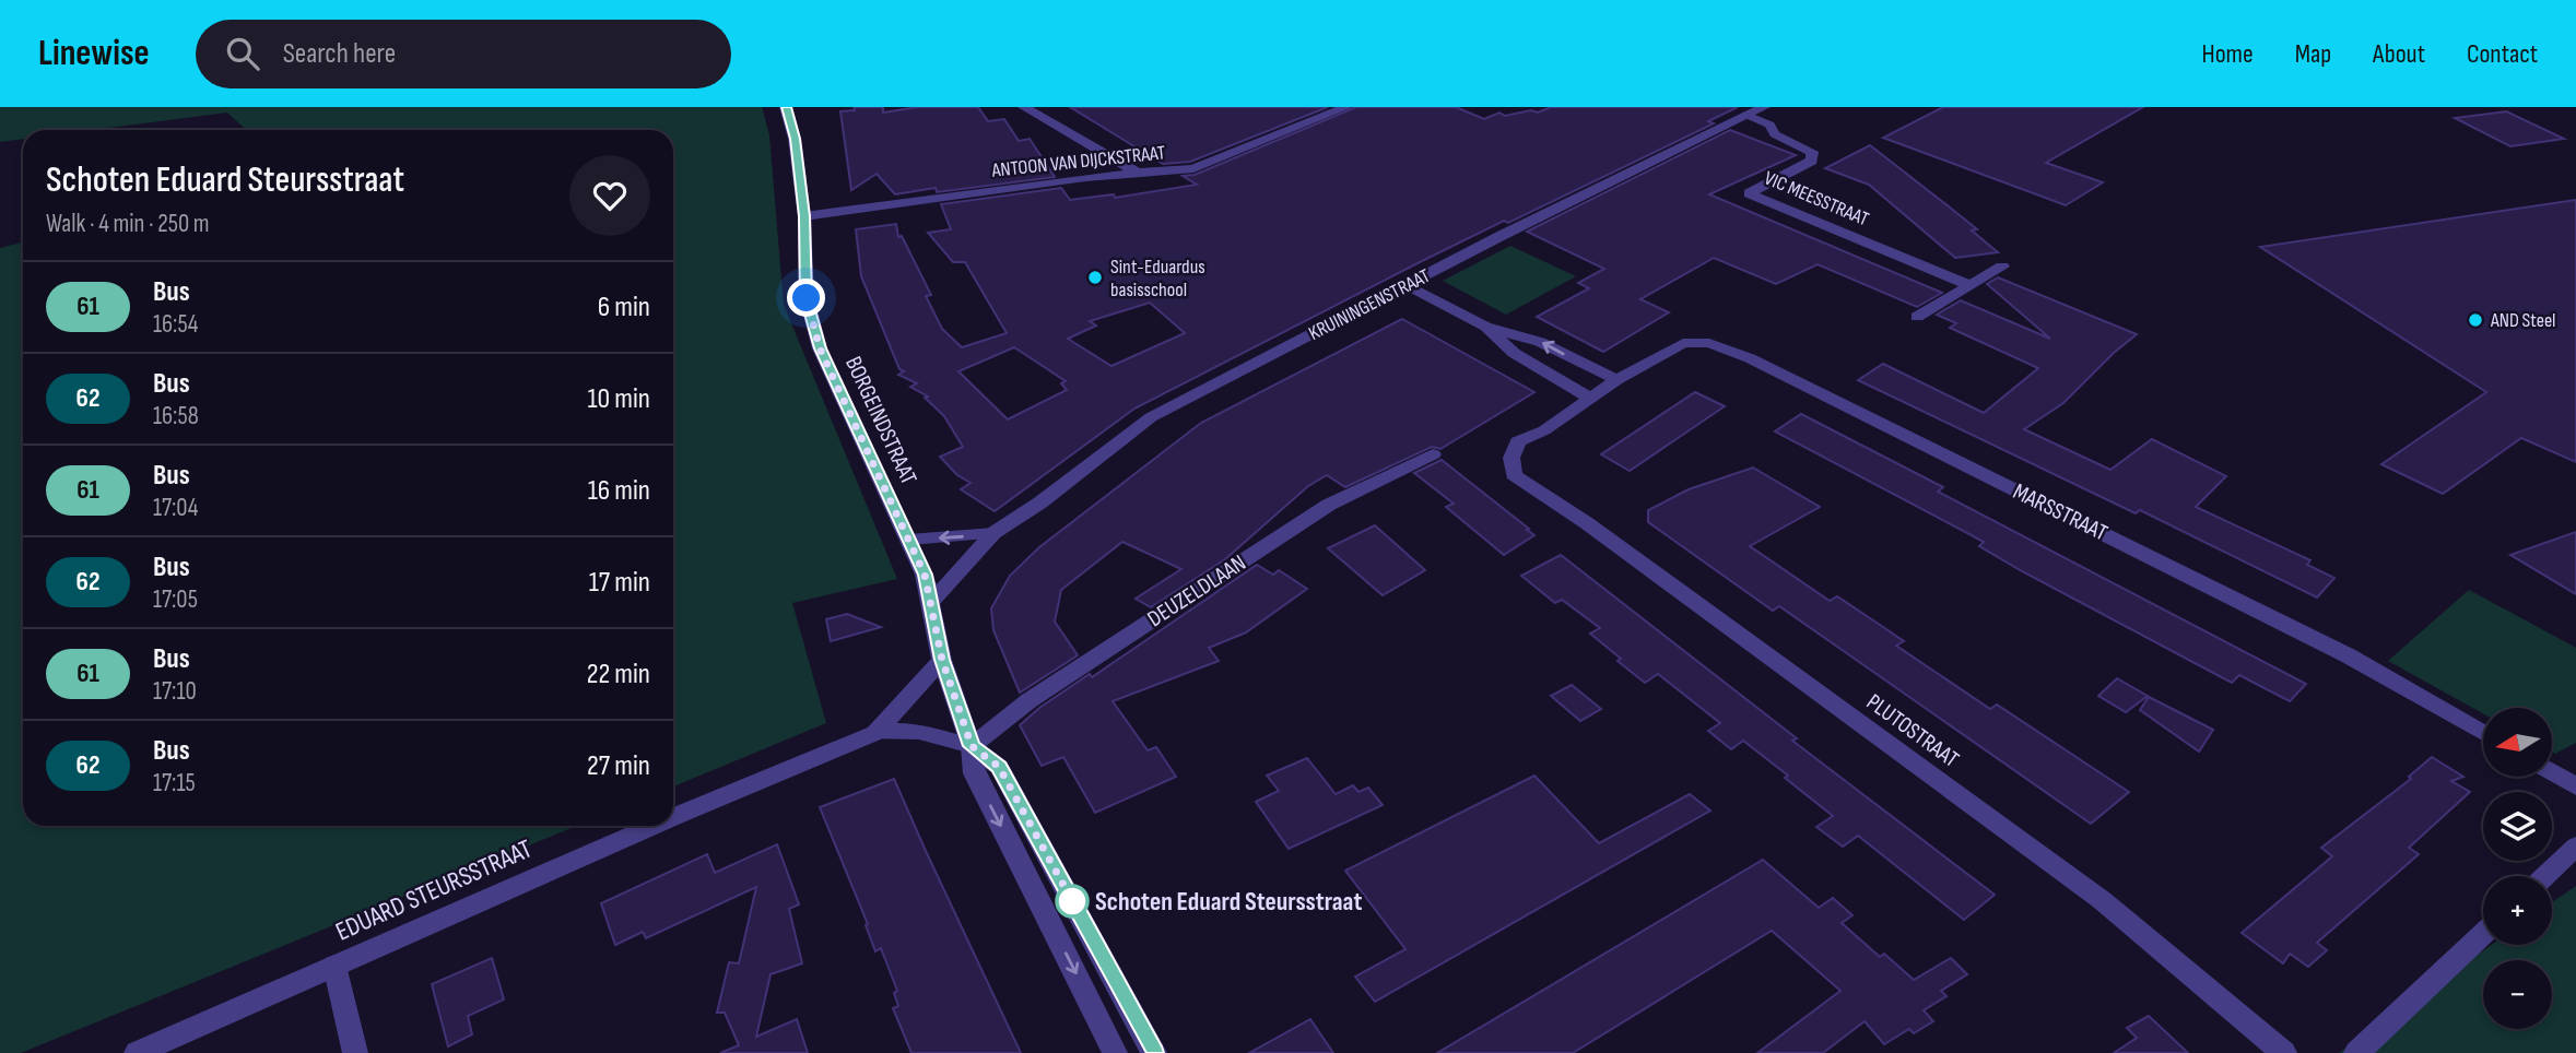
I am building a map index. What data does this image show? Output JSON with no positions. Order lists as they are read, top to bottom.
{
  "streets": {
    "street": [
      "ANTOON VAN DIJCKSTRAAT",
      "VIC MEESSTRAAT",
      "KRUININGENSTRAAT",
      "BORGEINDSTRAAT",
      "MARSSTRAAT",
      "DEUZELDLAAN",
      "PLUTOSTRAAT",
      "EDUARD STEURSSTRAAT"
    ]
  },
  "crossings": [
    ["ANTOON VAN DIJCKSTRAAT", "BORGEINDSTRAAT"],
    ["VIC MEESSTRAAT", "KRUININGENSTRAAT"],
    ["KRUININGENSTRAAT", "BORGEINDSTRAAT"],
    ["BORGEINDSTRAAT", "DEUZELDLAAN"],
    ["BORGEINDSTRAAT", "EDUARD STEURSSTRAAT"],
    ["MARSSTRAAT", "PLUTOSTRAAT"]
  ],
  "places": ["Sint-Eduardus basisschool", "AND Steel", "Schoten Eduard Steursstraat"],
  "lines": ["bus line 61"],
  "north": "left",
  "page": {
    "header": "Linewise",
    "search": "Search here",
    "nav": [
      "Home",
      "Map",
      "About",
      "Contact"
    ],
    "heading": ["Schoten Eduard Steursstraat", "Walk · 4 min · 250 m"],
    "list": [
      {
        "mark": "61",
        "name": "Bus",
        "note": "16:54",
        "value": "6 min"
      },
      {
        "mark": "62",
        "name": "Bus",
        "note": "16:58",
        "value": "10 min"
      },
      {
        "mark": "61",
        "name": "Bus",
        "note": "17:04",
        "value": "16 min"
      },
      {
        "mark": "62",
        "name": "Bus",
        "note": "17:05",
        "value": "17 min"
      },
      {
        "mark": "61",
        "name": "Bus",
        "note": "17:10",
        "value": "22 min"
      },
      {
        "mark": "62",
        "name": "Bus",
        "note": "17:15",
        "value": "27 min"
      }
    ],
    "map_buttons": ["+", "−"]
  }
}
